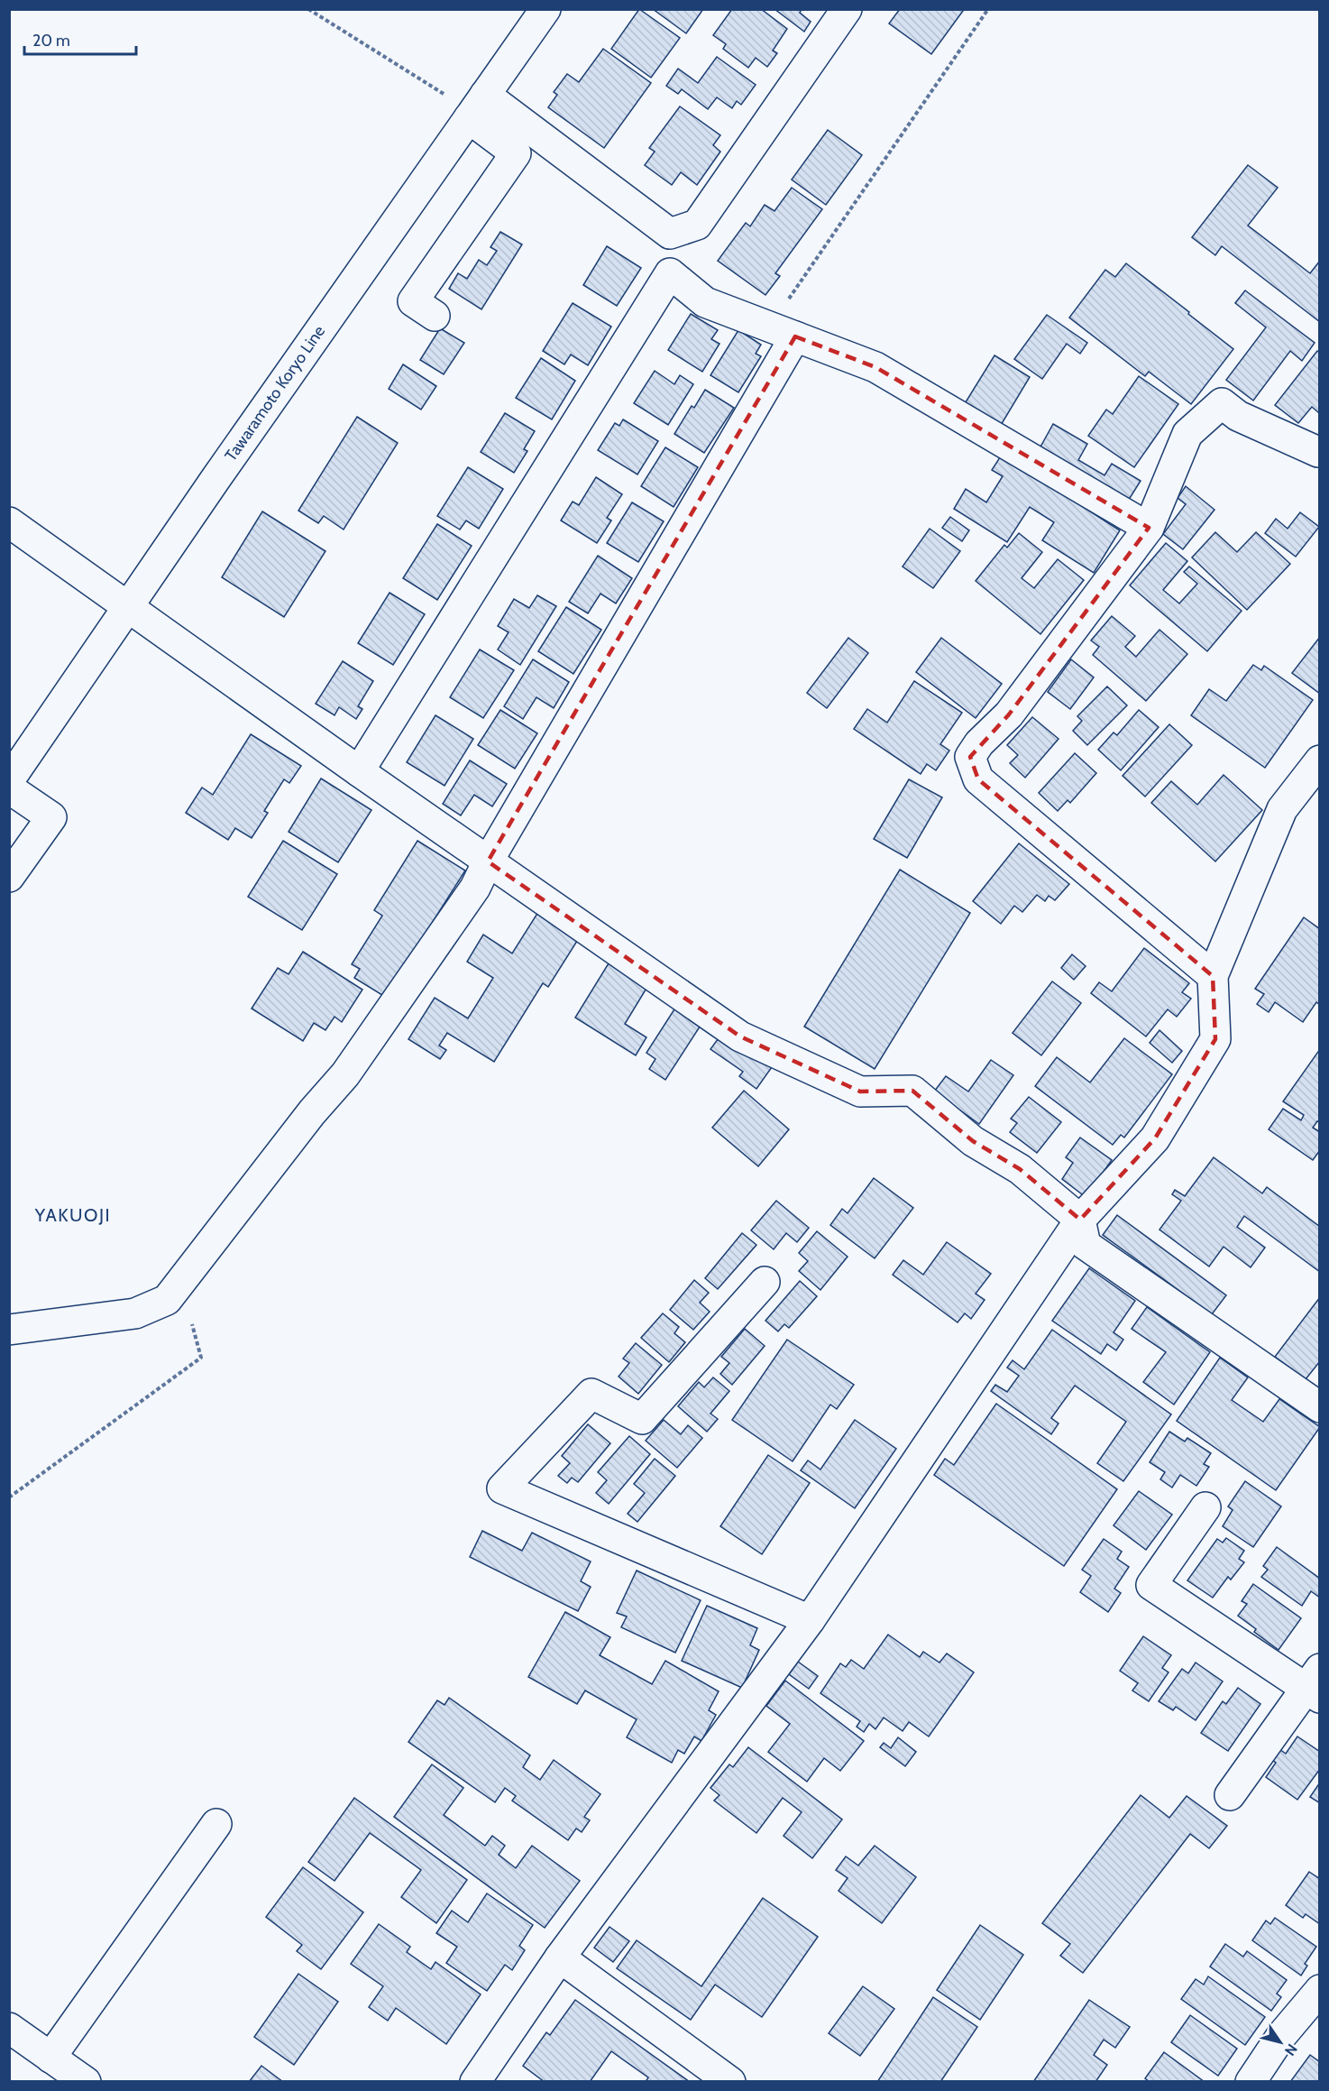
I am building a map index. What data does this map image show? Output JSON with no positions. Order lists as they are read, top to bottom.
{
  "streets": {
    "street": ["Tawaramoto Koryo Line"]
  },
  "districts": ["YAKUOJI"],
  "scale_bar": "20 m",
  "north": "bottom right"
}
